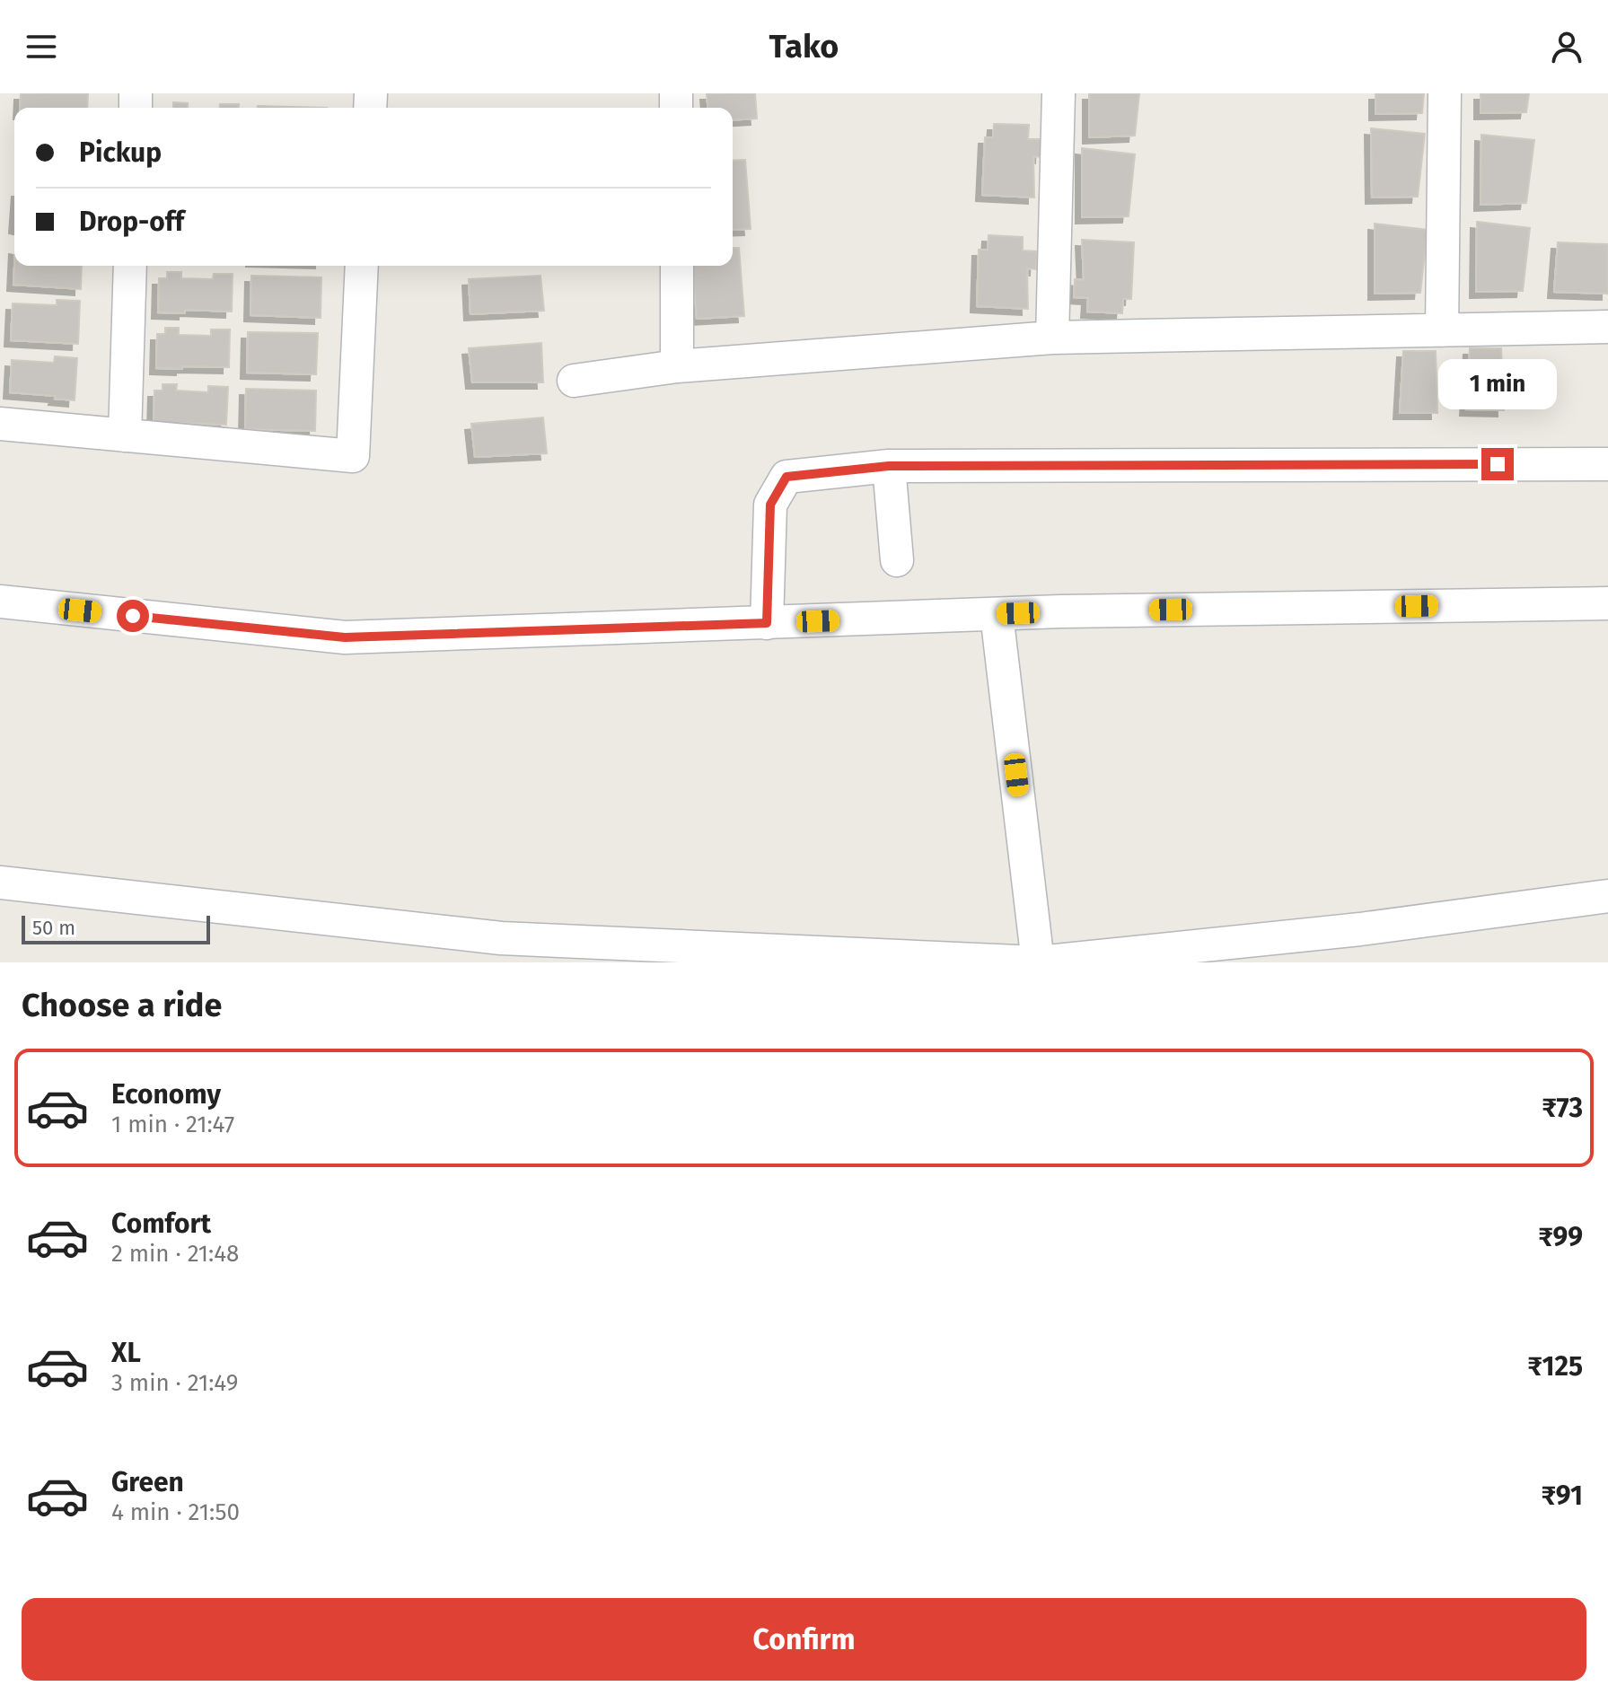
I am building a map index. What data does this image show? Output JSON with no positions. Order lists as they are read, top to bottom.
{
  "scale_bar": "50 m",
  "page": {
    "header": "Tako",
    "banner": ["Pickup", "Drop-off"],
    "bubble": "1 min",
    "scale": "50 m",
    "heading": "Choose a ride",
    "list": [
      {
        "name": "Economy",
        "note": "1 min · 21:47",
        "value": "₹73"
      },
      {
        "name": "Comfort",
        "note": "2 min · 21:48",
        "value": "₹99"
      },
      {
        "name": "XL",
        "note": "3 min · 21:49",
        "value": "₹125"
      },
      {
        "name": "Green",
        "note": "4 min · 21:50",
        "value": "₹91"
      }
    ],
    "buttons": "Confirm"
  }
}
